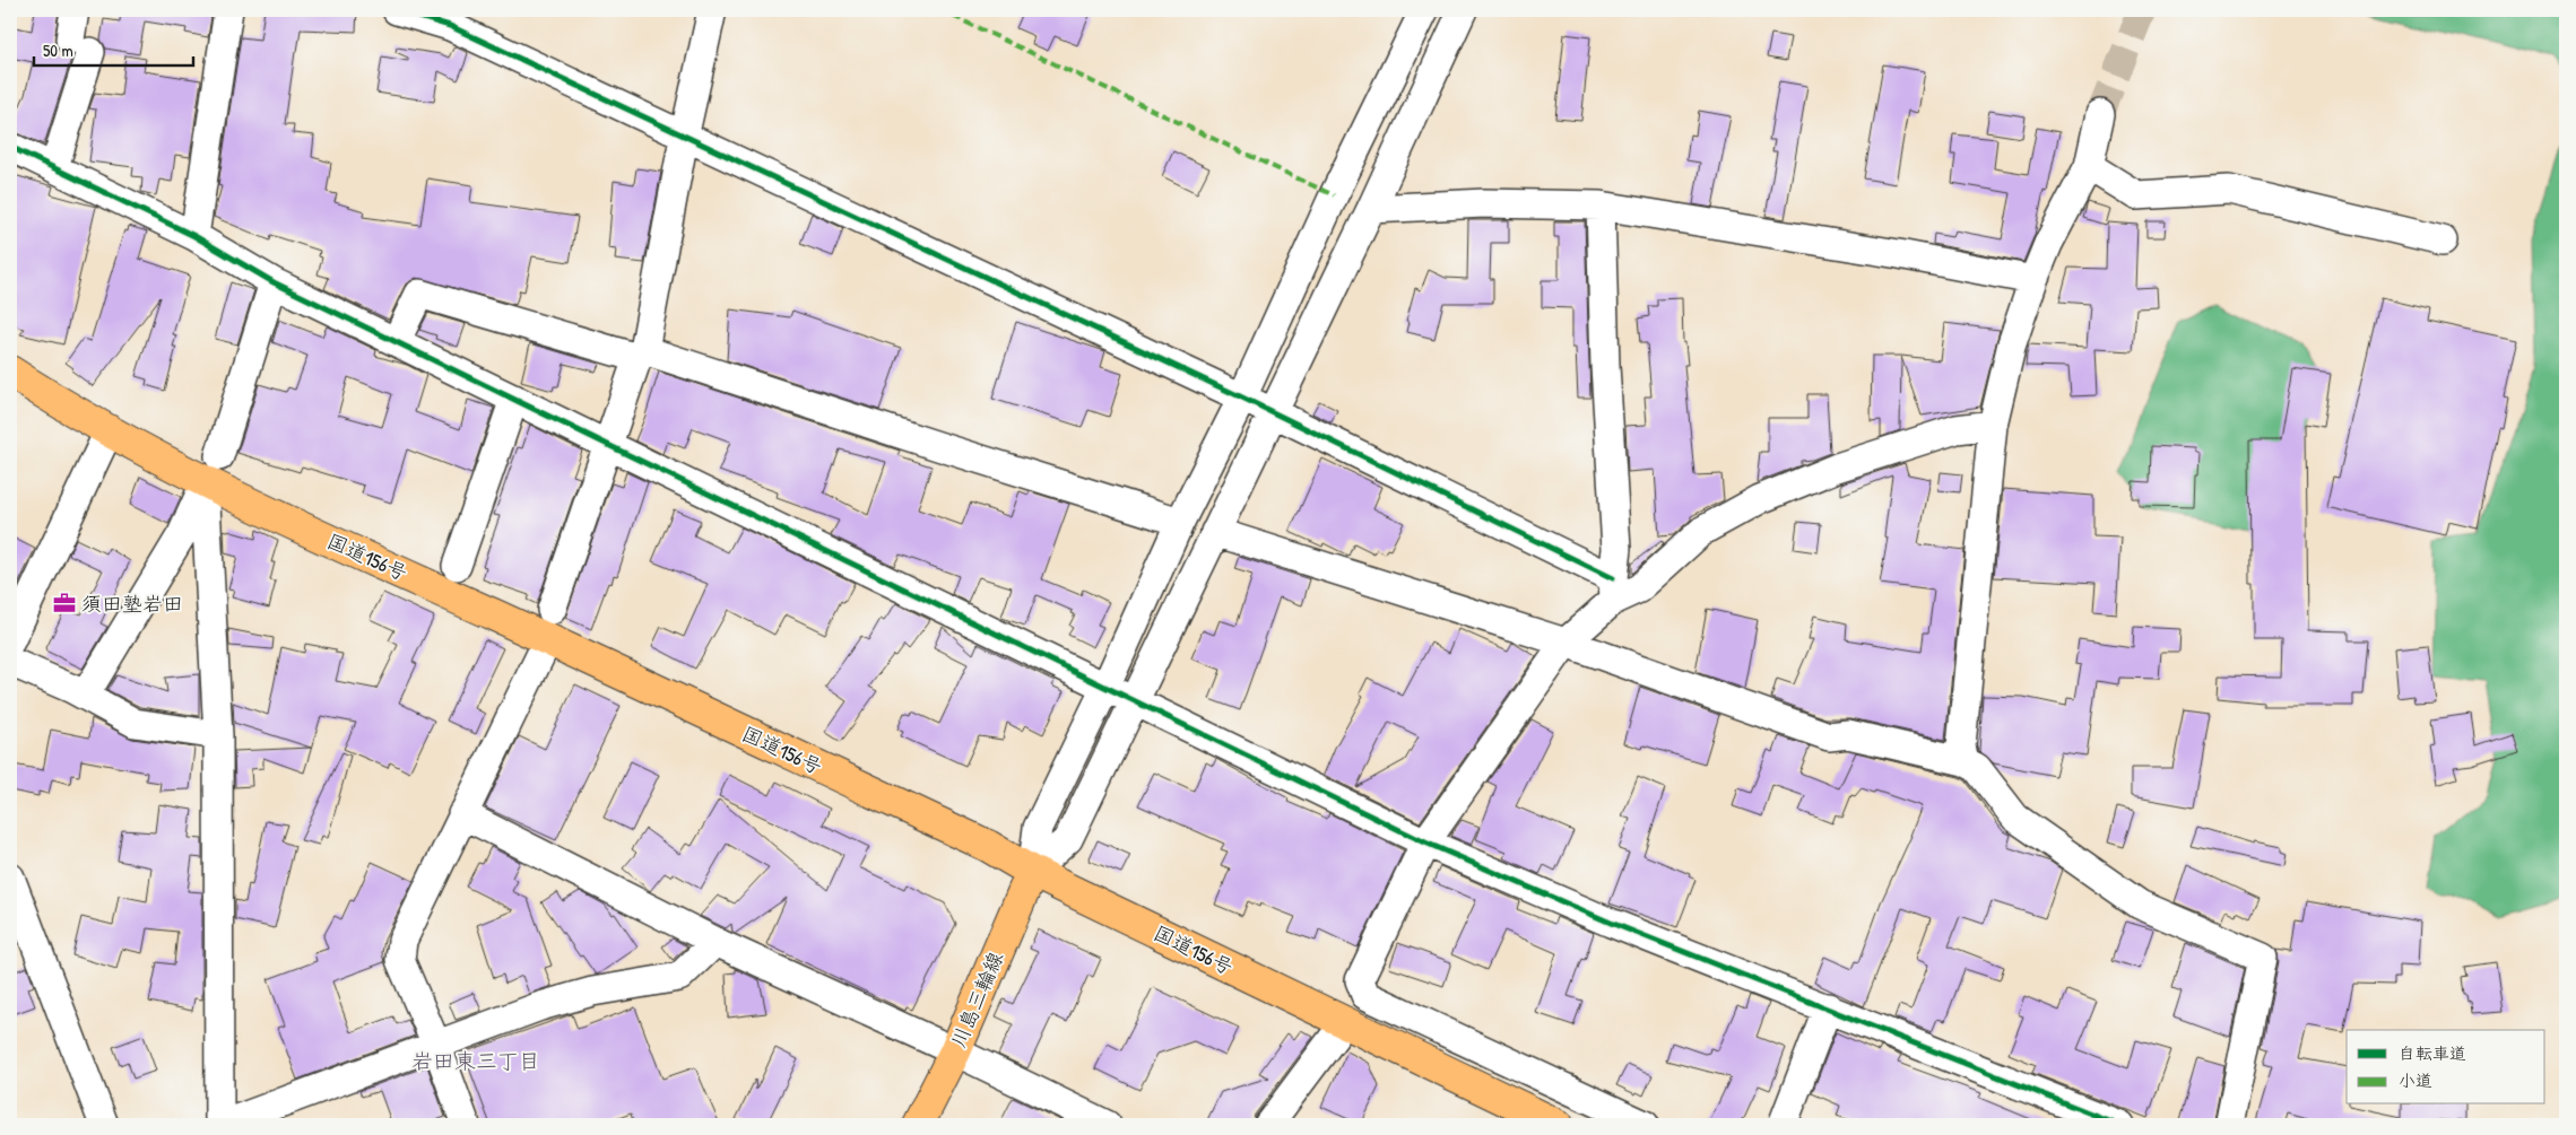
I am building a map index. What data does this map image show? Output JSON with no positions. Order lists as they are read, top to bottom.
{
  "streets": {
    "main road": ["国道156号", "川島三輪線"]
  },
  "crossings": [
    ["国道156号", "川島三輪線"]
  ],
  "districts": ["岩田東三丁目"],
  "places": {
    "office": ["須田塾岩田"]
  },
  "legend": ["自転車道", "小道"],
  "scale_bar": "50 m"
}
